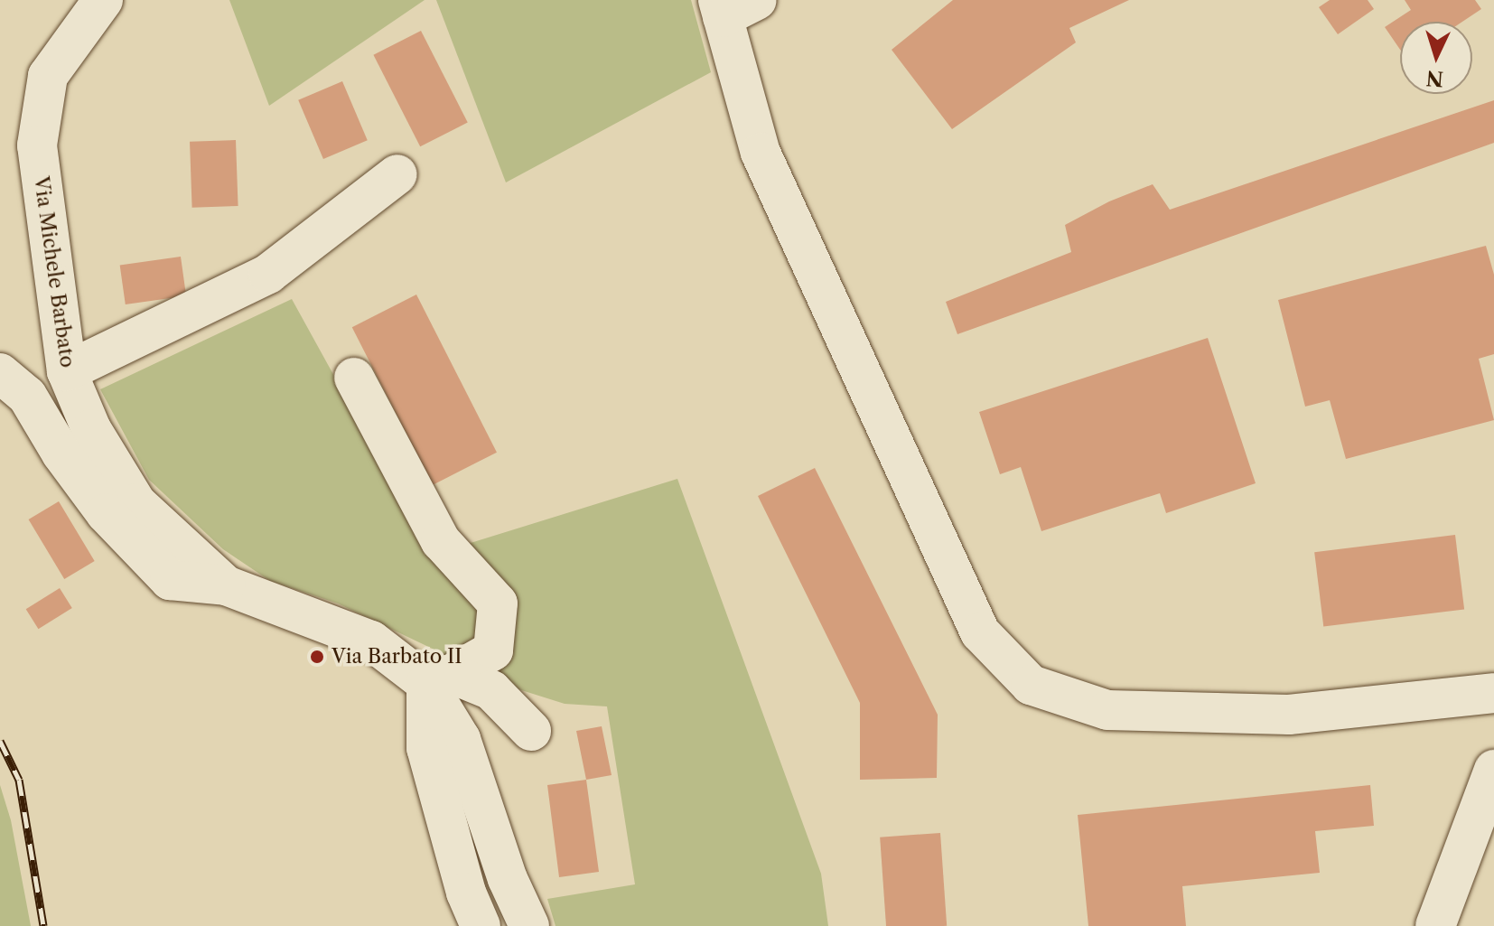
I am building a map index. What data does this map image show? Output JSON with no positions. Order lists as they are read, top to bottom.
{
  "streets": {
    "street": ["Via Michele Barbato"]
  },
  "places": ["Via Barbato II"],
  "north": "bottom"
}
